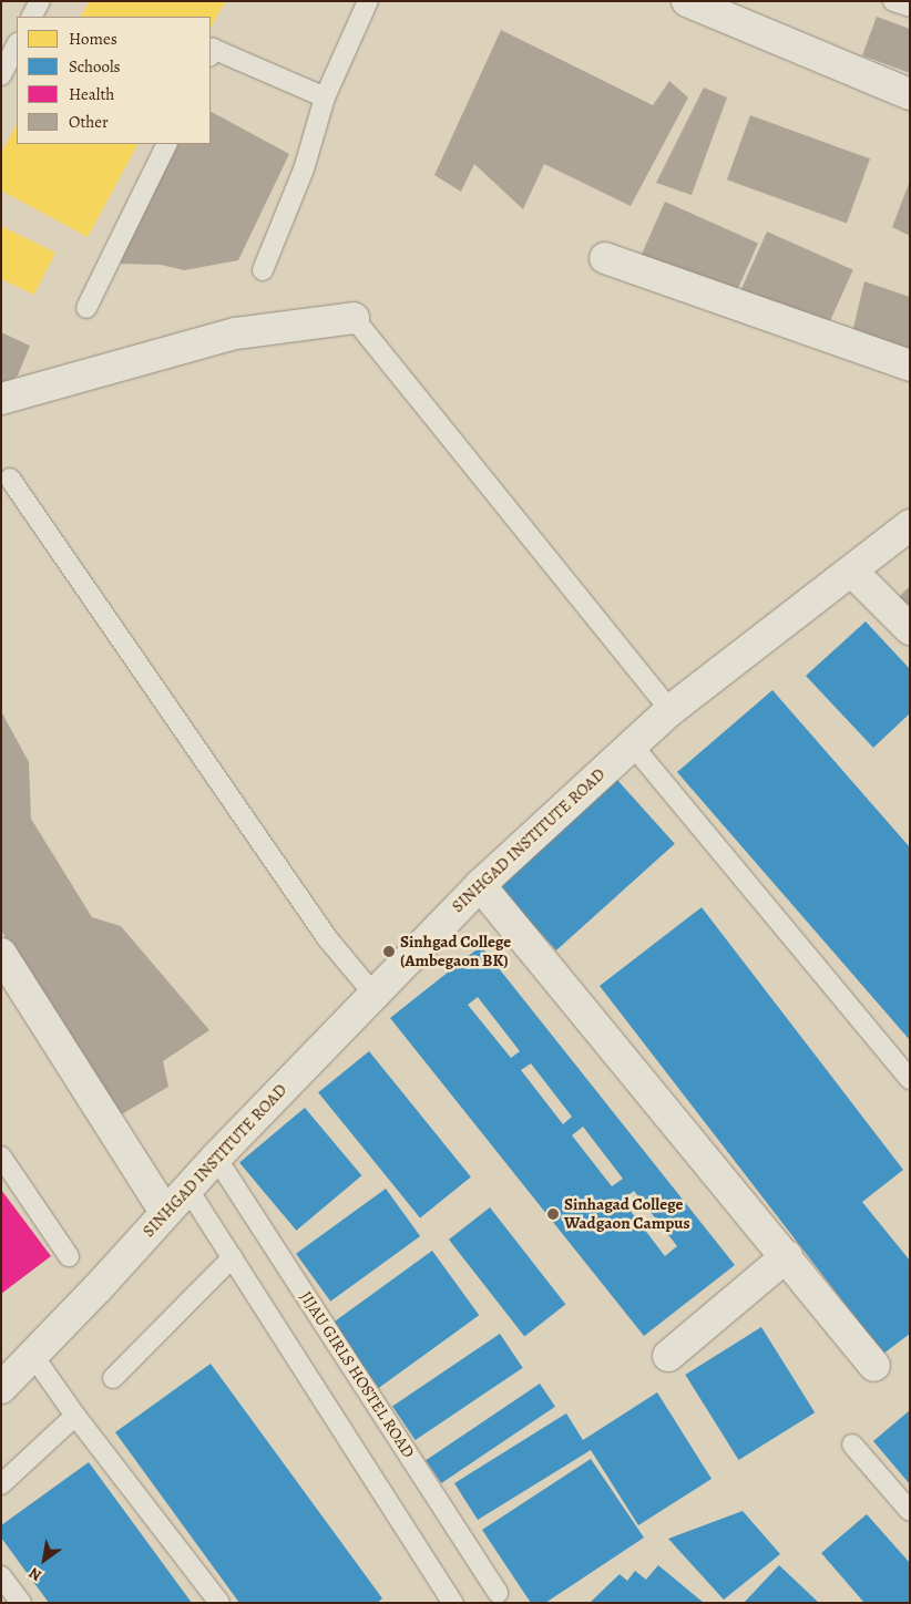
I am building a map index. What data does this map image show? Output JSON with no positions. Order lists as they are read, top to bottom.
{
  "streets": {
    "street": ["SINHGAD INSTITUTE ROAD"],
    "lane": ["JIJAU GIRLS HOSTEL ROAD"]
  },
  "crossings": [
    ["SINHGAD INSTITUTE ROAD", "JIJAU GIRLS HOSTEL ROAD"]
  ],
  "places": ["Sinhgad College (Ambegaon BK)", "Sinhagad College Wadgaon Campus"],
  "legend": [
    "Homes",
    "Schools",
    "Health",
    "Other"
  ],
  "north": "bottom left"
}
